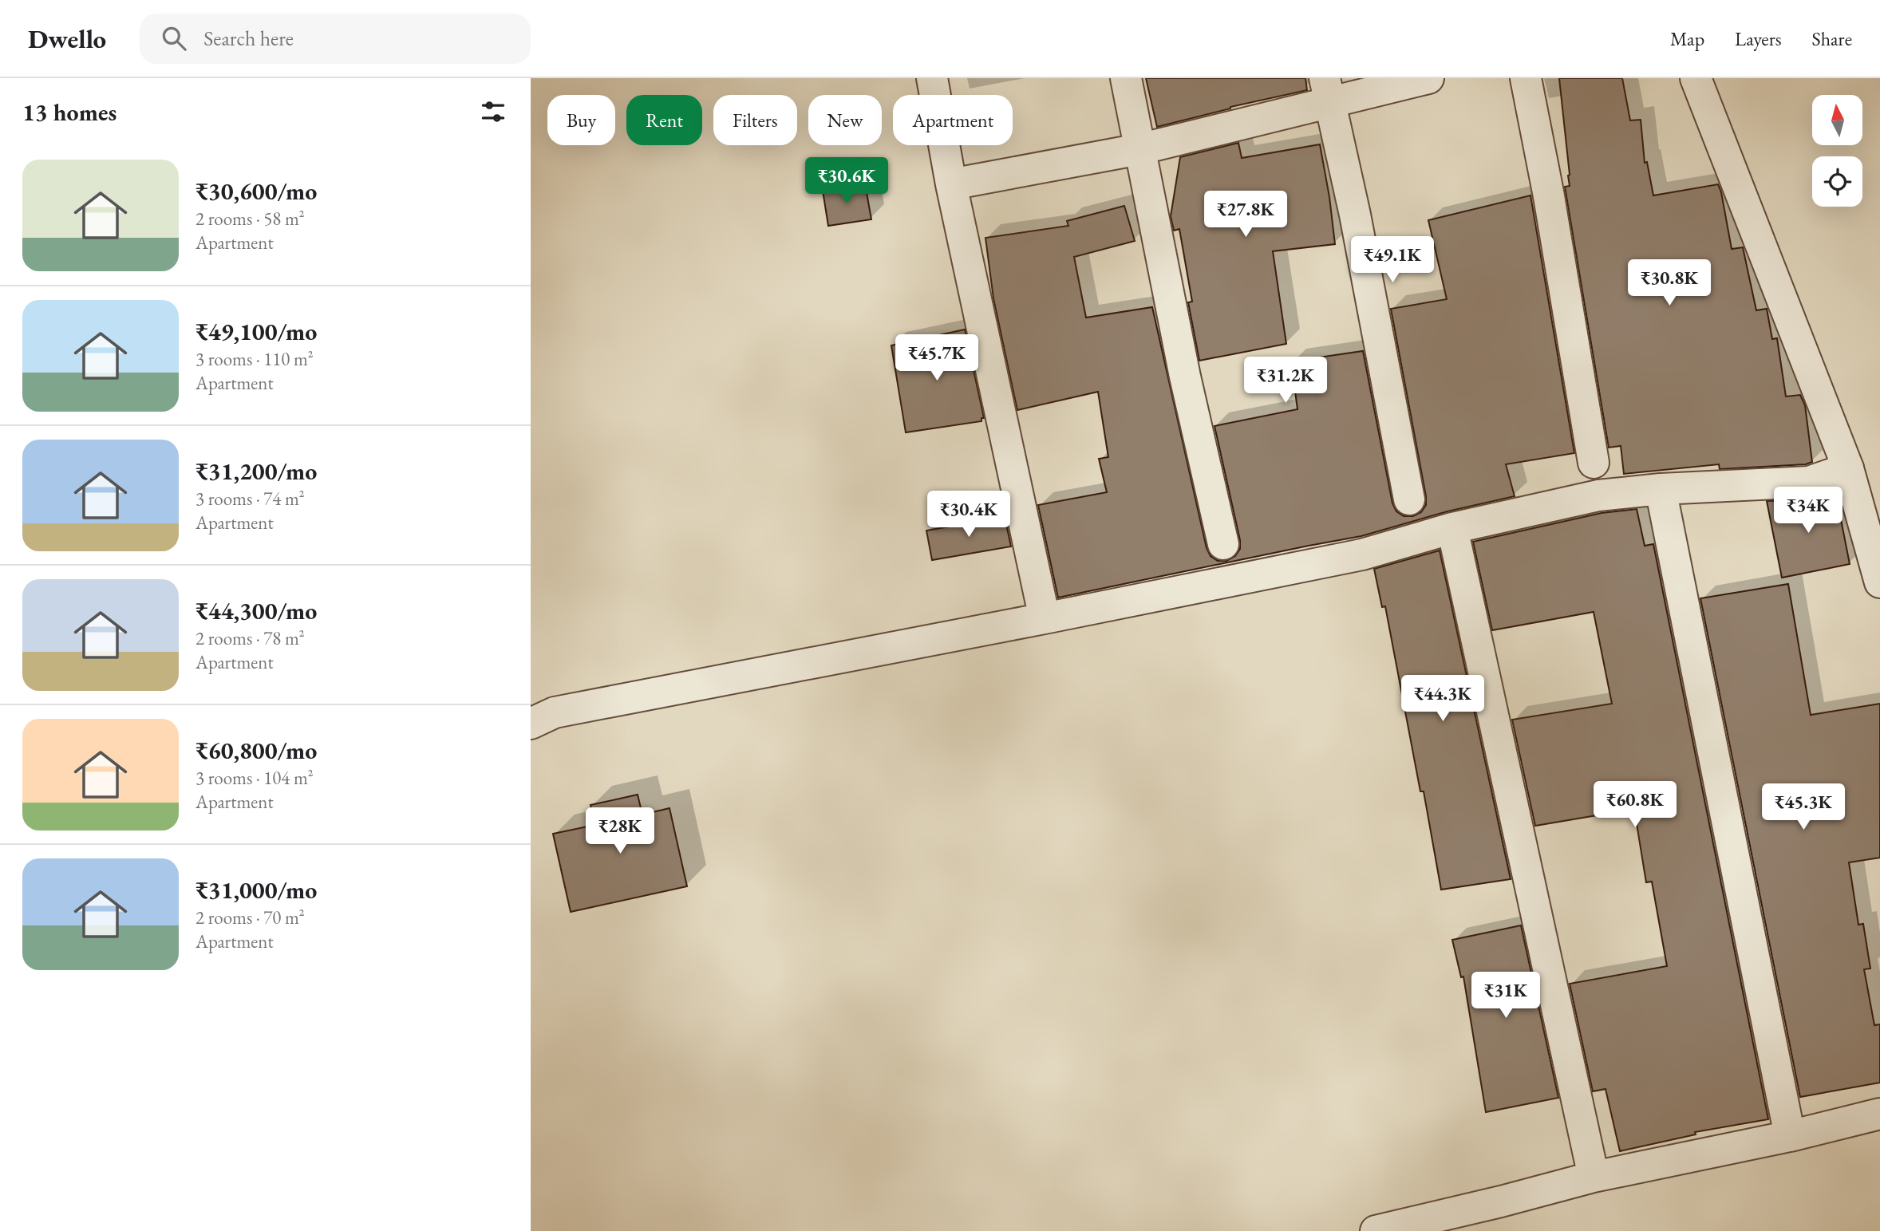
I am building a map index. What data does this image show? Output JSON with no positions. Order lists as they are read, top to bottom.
{
  "north": "top",
  "page": {
    "header": "Dwello",
    "search": "Search here",
    "nav": ["Map", "Layers", "Share"],
    "heading": "13 homes",
    "chip": [
      "Buy",
      "Rent",
      "Filters",
      "New",
      "Apartment"
    ],
    "list": [
      {
        "name": "₹30,600/mo",
        "note": "2 rooms · 58 m² · Apartment"
      },
      {
        "name": "₹49,100/mo",
        "note": "3 rooms · 110 m² · Apartment"
      },
      {
        "name": "₹31,200/mo",
        "note": "3 rooms · 74 m² · Apartment"
      },
      {
        "name": "₹44,300/mo",
        "note": "2 rooms · 78 m² · Apartment"
      },
      {
        "name": "₹60,800/mo",
        "note": "3 rooms · 104 m² · Apartment"
      },
      {
        "name": "₹31,000/mo",
        "note": "2 rooms · 70 m² · Apartment"
      }
    ],
    "price": [
      "₹30.6K",
      "₹27.8K",
      "₹49.1K",
      "₹30.8K",
      "₹45.7K",
      "₹31.2K",
      "₹34K",
      "₹30.4K",
      "₹44.3K",
      "₹60.8K",
      "₹45.3K",
      "₹28K",
      "₹31K"
    ]
  }
}
